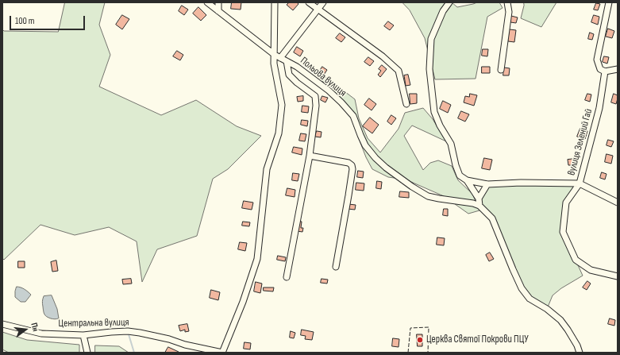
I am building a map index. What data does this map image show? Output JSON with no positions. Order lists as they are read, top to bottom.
{
  "streets": {
    "street": ["Польова вулиця", "вулиця Зелений Гай", "Центральна вулиця"]
  },
  "places": ["Церква Святої Покрови ПЦУ"],
  "scale_bar": "100 m",
  "north": "right"
}
